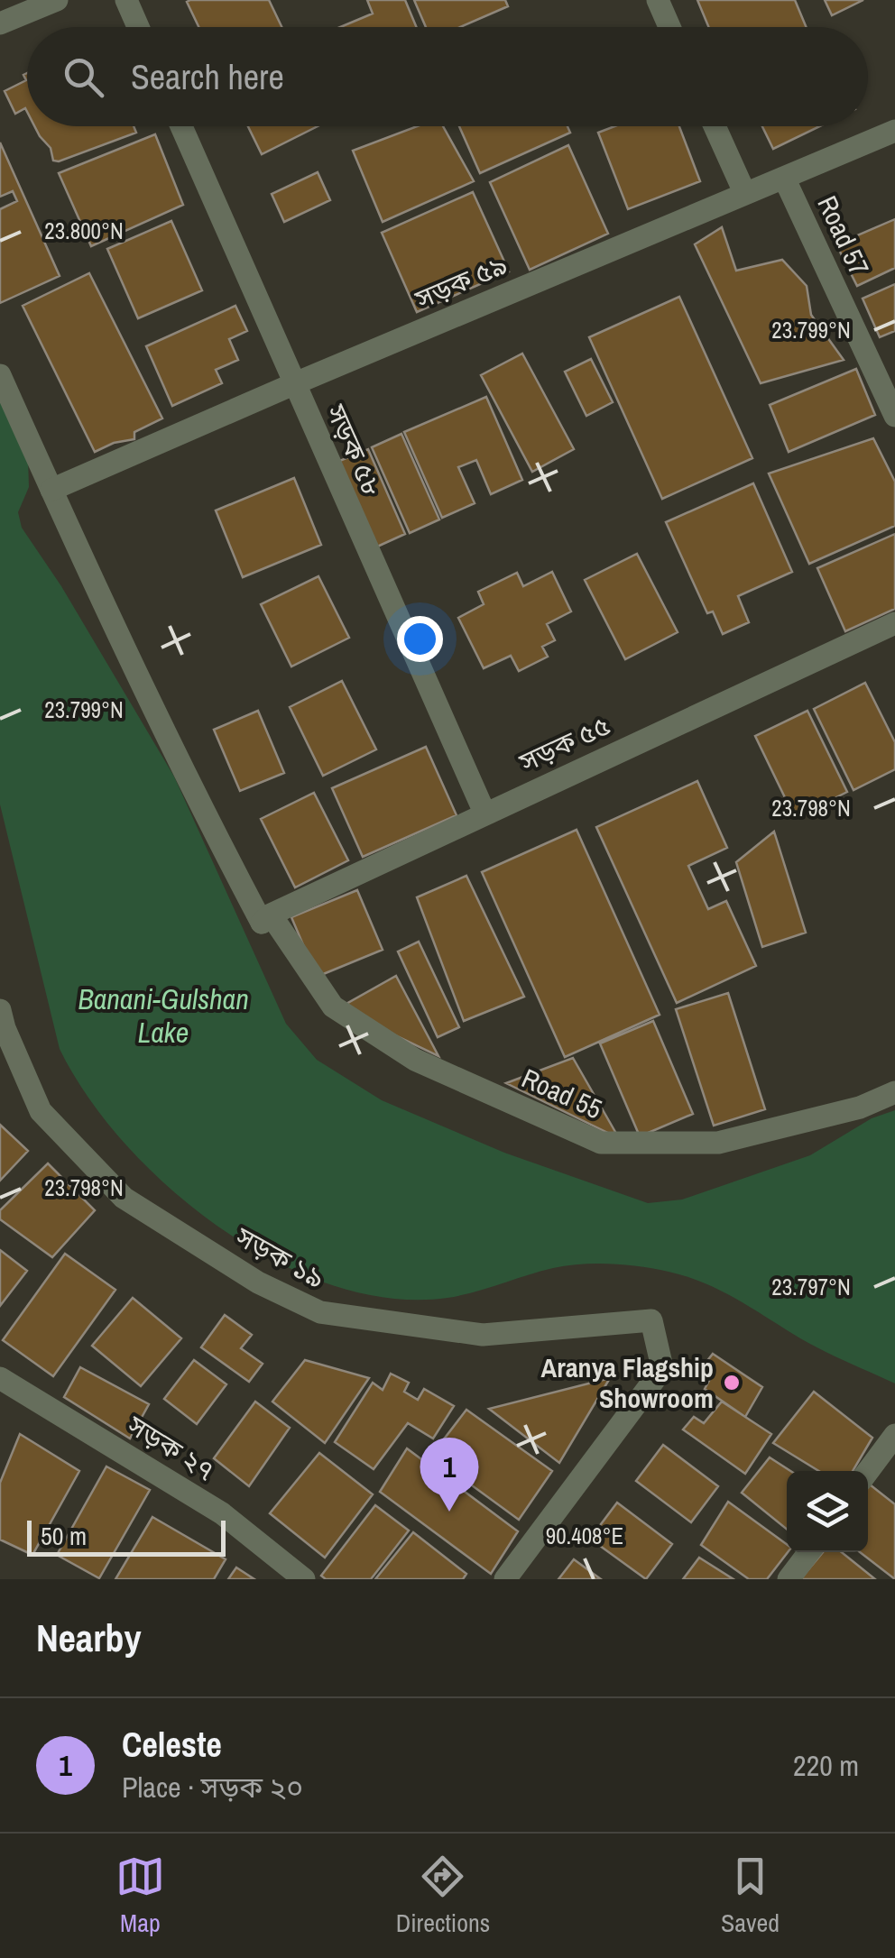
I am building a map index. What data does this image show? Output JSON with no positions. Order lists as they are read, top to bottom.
{
  "streets": {
    "street": [
      "Road 57",
      "সড়ক ৫৯",
      "সড়ক ৫৮",
      "সড়ক ৫৫",
      "Road 55",
      "সড়ক ১৯",
      "সড়ক ২৭"
    ]
  },
  "crossings": [
    ["Road 57", "সড়ক ৫৯"],
    ["সড়ক ৫৯", "সড়ক ৫৮"],
    ["সড়ক ৫৯", "Road 55"],
    ["সড়ক ৫৮", "সড়ক ৫৫"],
    ["সড়ক ৫৫", "Road 55"]
  ],
  "water": ["Banani-Gulshan Lake"],
  "places": ["Aranya Flagship Showroom"],
  "scale_bar": "50 m",
  "page": {
    "search": "Search here",
    "pins": "1",
    "scale": "50 m",
    "heading": "Nearby",
    "list": [
      {
        "mark": "1",
        "name": "Celeste",
        "note": "Place · সড়ক ২০",
        "value": "220 m"
      }
    ],
    "nav": ["Map", "Directions", "Saved"]
  },
  "coordinates": [
    "23.800°N",
    "23.799°N",
    "23.798°N",
    "23.797°N",
    "90.408°E"
  ]
}
